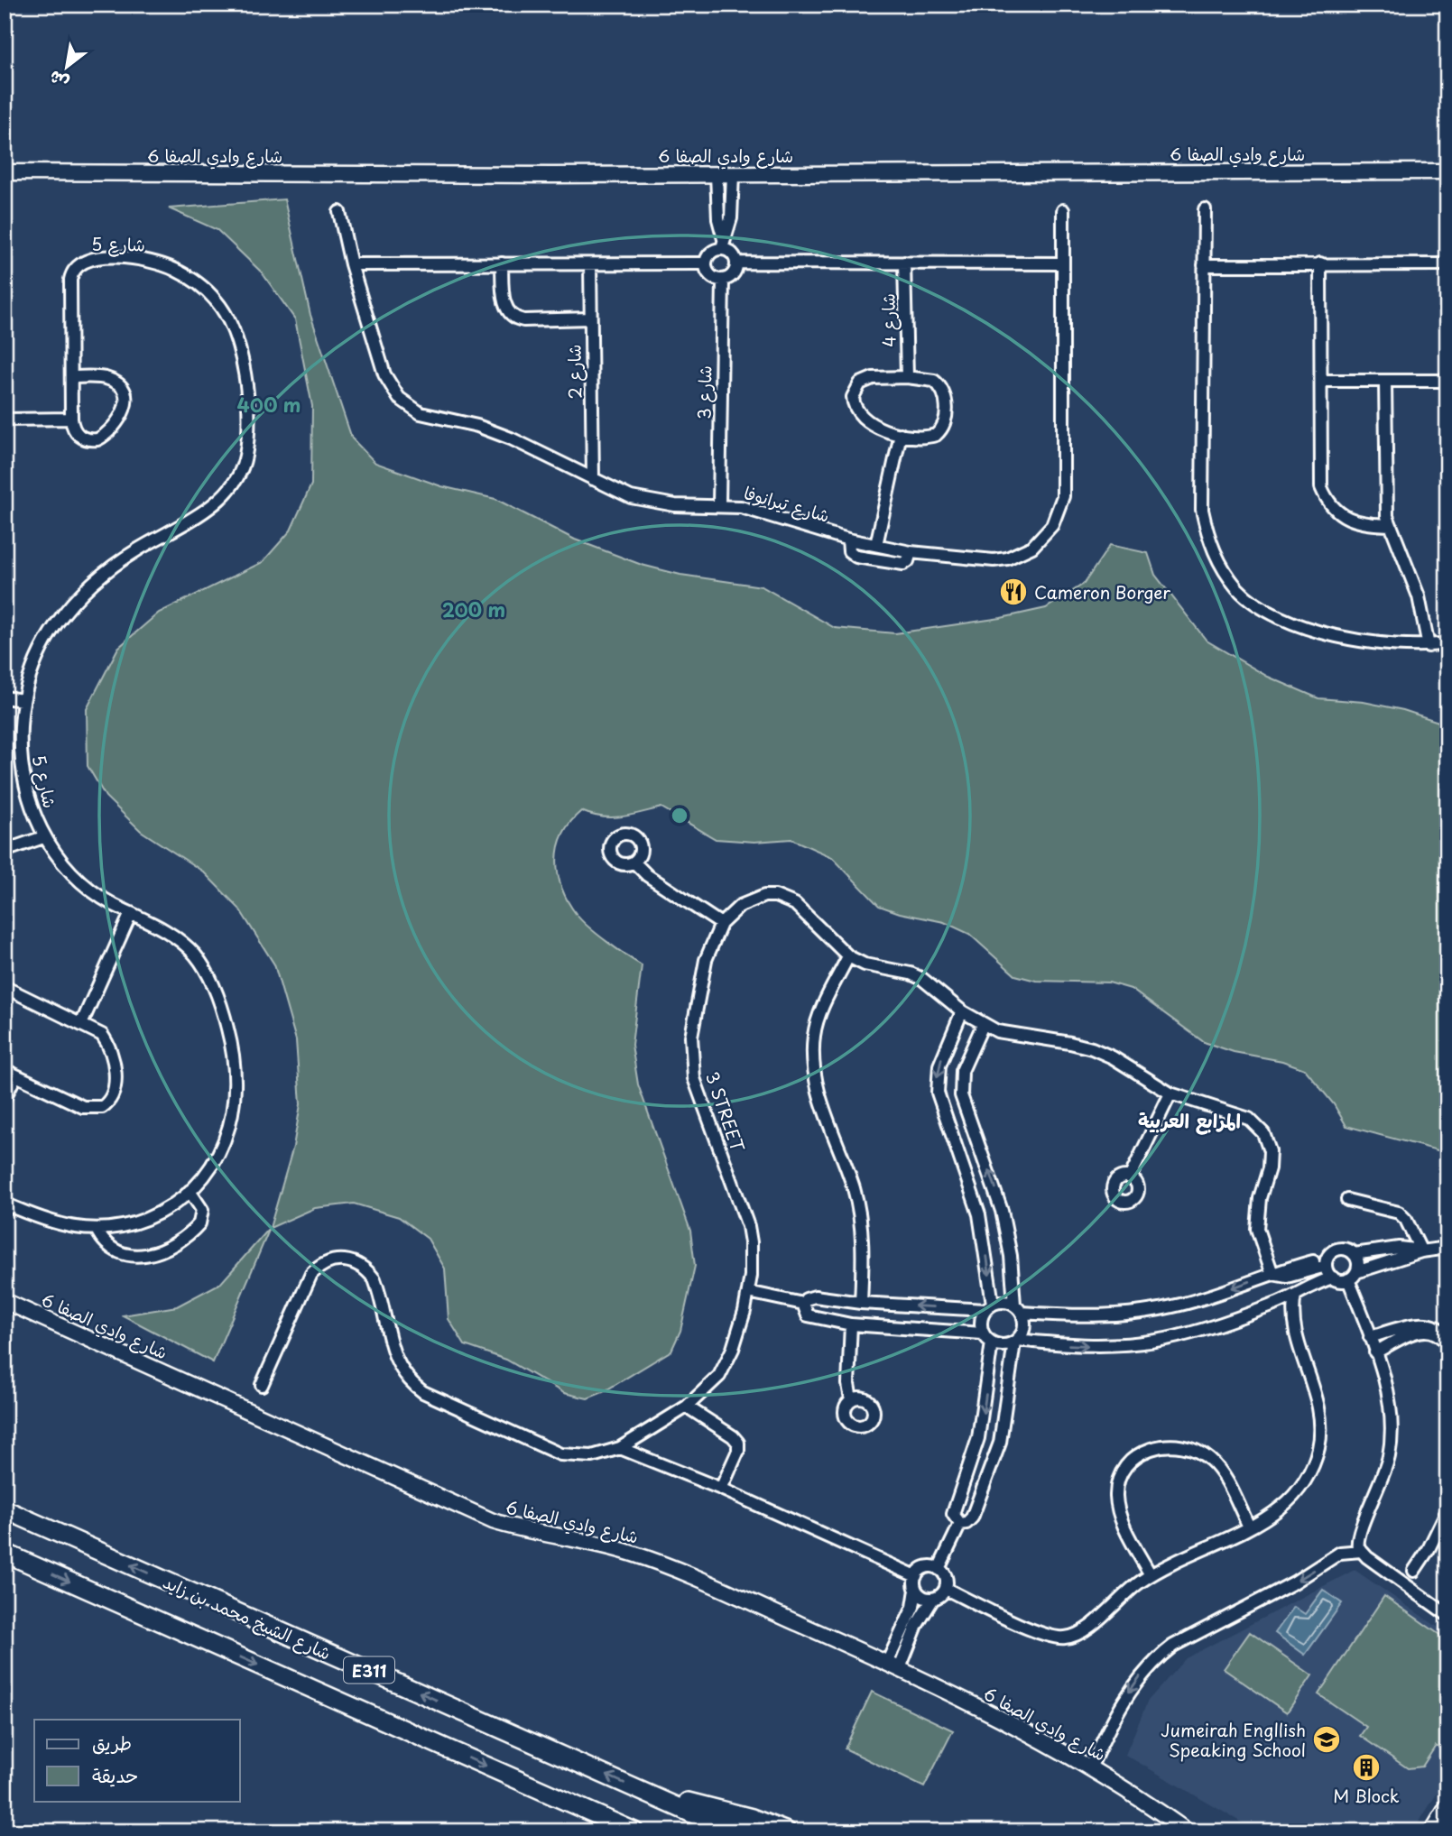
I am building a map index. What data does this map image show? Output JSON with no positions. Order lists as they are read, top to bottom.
{
  "streets": {
    "highway": ["شارع الشيخ محمد بن زايد", "E311"],
    "main road": ["شارع وادي الصفا 6"],
    "street": [
      "شارع 5",
      "شارع 4",
      "شارع 2",
      "شارع 3",
      "شارع تيرانوفا",
      "3 STREET"
    ]
  },
  "crossings": [
    ["شارع 2", "شارع تيرانوفا"],
    ["شارع 3", "شارع تيرانوفا"]
  ],
  "districts": ["المرابع العربية"],
  "places": {
    "restaurant": ["Cameron Borger"],
    "school or university": ["Jumeirah Engllish Speaking School"],
    "building": ["M Block"]
  },
  "legend": ["طريق", "حديقة"],
  "north": "bottom left",
  "rings": ["400 m", "200 m"]
}
